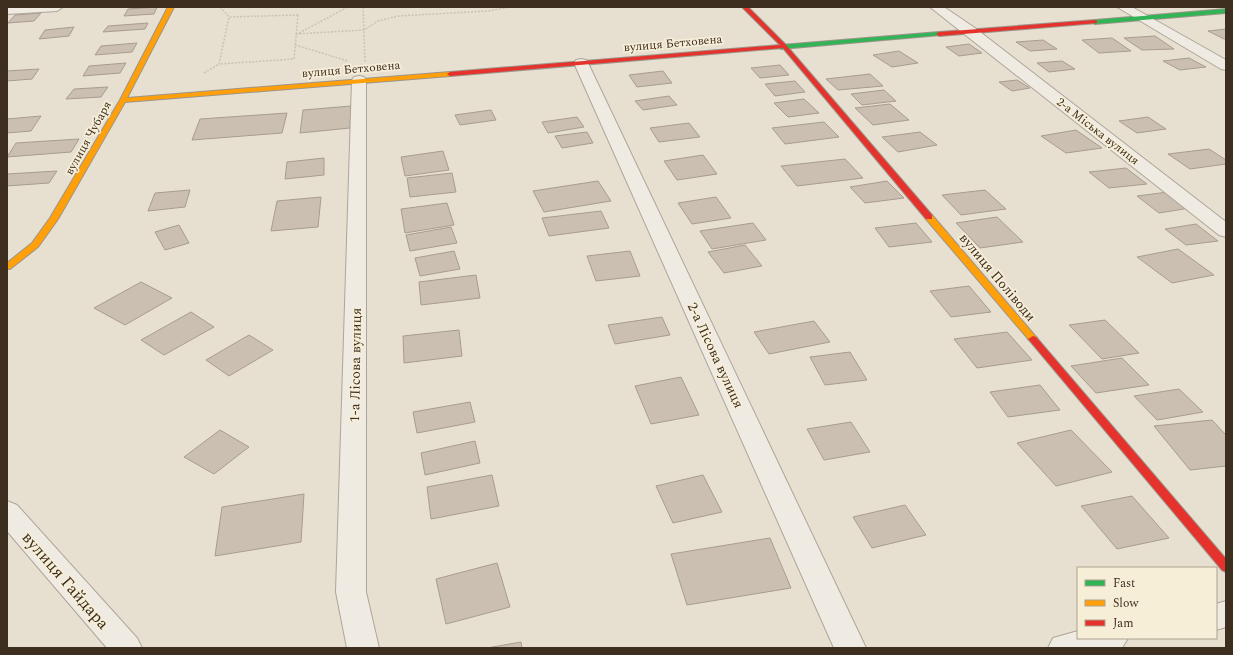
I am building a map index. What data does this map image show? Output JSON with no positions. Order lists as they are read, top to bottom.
{
  "streets": {
    "street": [
      "вулиця Бетховена",
      "2-а Міська вулиця",
      "вулиця Чубаря",
      "вулиця Поліводи",
      "2-а Лісова вулиця",
      "1-а Лісова вулиця",
      "вулиця Гайдара"
    ]
  },
  "crossings": [
    ["вулиця Бетховена", "2-а Міська вулиця"],
    ["вулиця Бетховена", "вулиця Чубаря"],
    ["вулиця Бетховена", "вулиця Поліводи"],
    ["вулиця Бетховена", "2-а Лісова вулиця"],
    ["вулиця Бетховена", "1-а Лісова вулиця"]
  ],
  "legend": ["Fast", "Slow", "Jam"]
}
